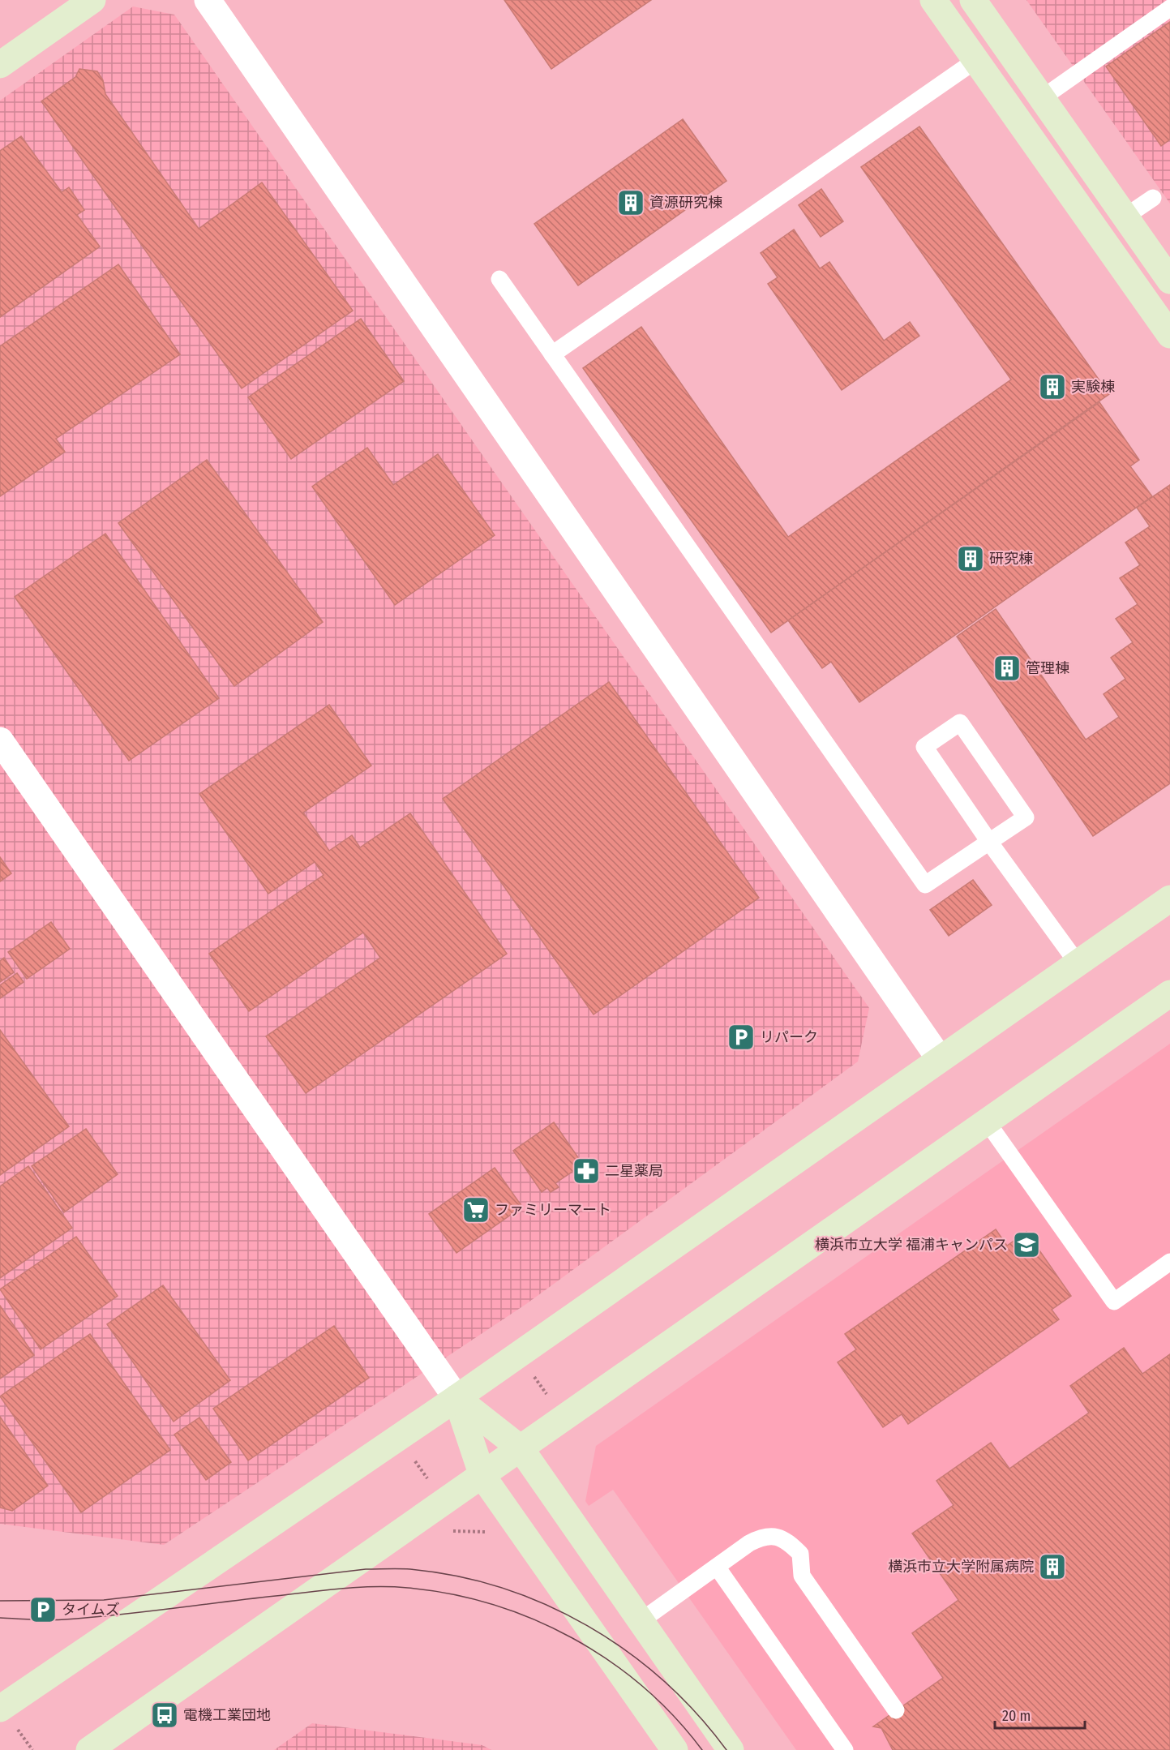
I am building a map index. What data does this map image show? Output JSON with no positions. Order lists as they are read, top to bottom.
{
  "places": {
    "building": [
      "資源研究棟",
      "実験棟",
      "研究棟",
      "管理棟",
      "横浜市立大学附属病院"
    ],
    "parking": ["リパーク", "タイムズ"],
    "pharmacy": ["二星薬局"],
    "supermarket": ["ファミリーマート"],
    "school or university": ["横浜市立大学 福浦キャンパス"],
    "bus stop": ["電機工業団地"]
  },
  "scale_bar": "20 m"
}
